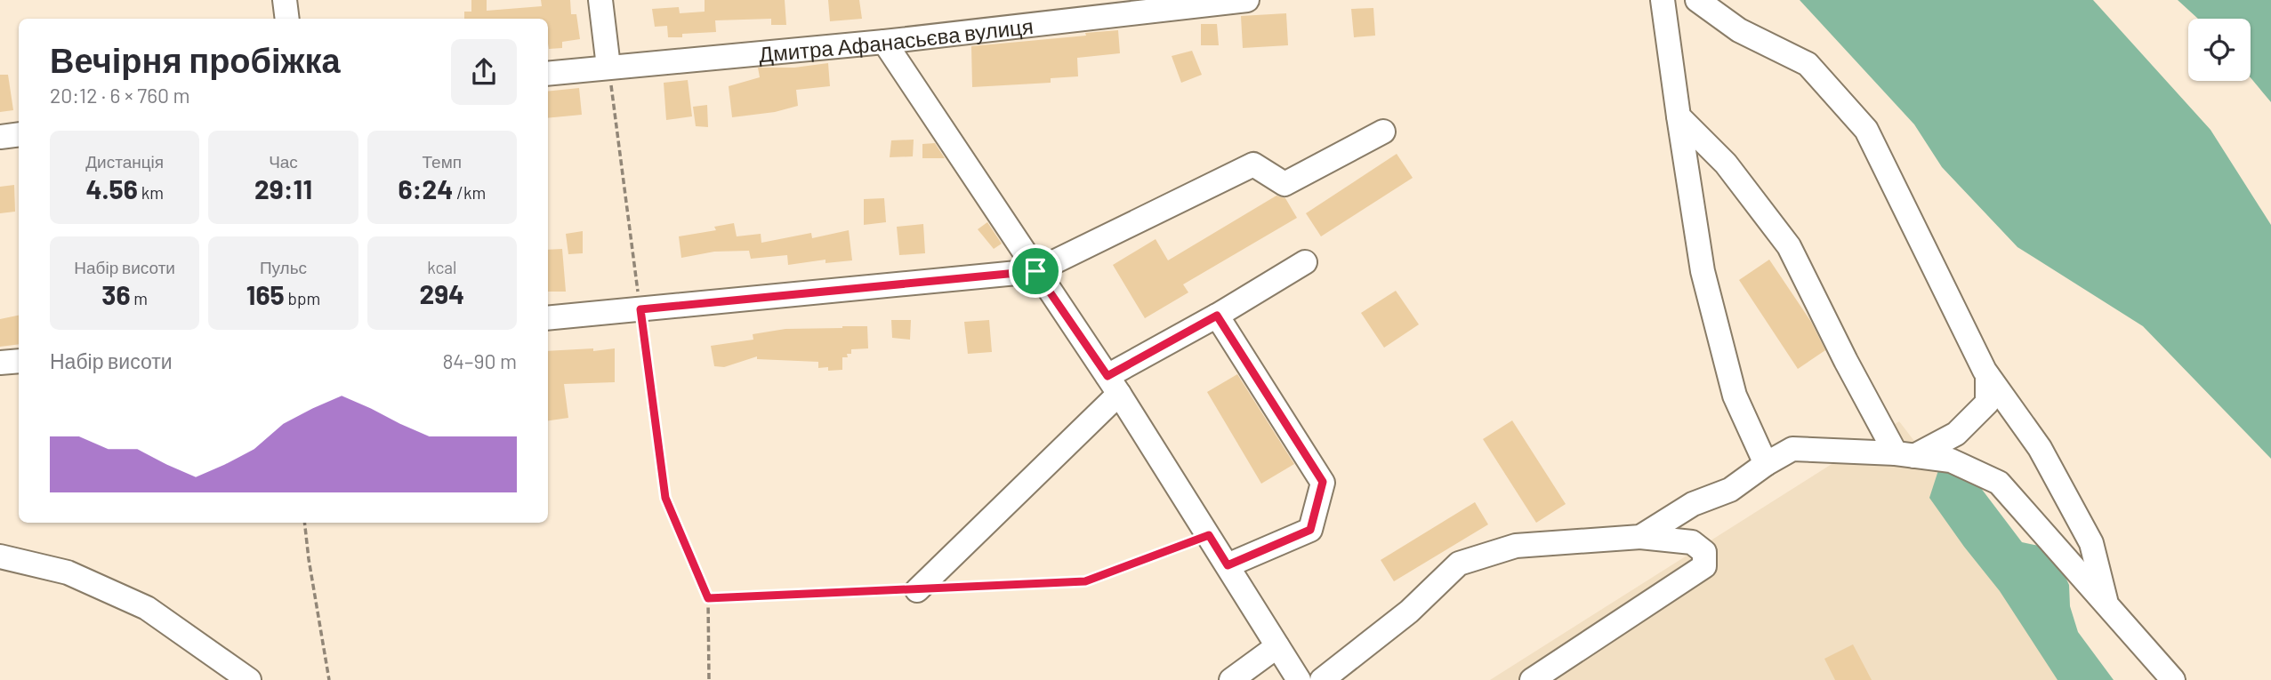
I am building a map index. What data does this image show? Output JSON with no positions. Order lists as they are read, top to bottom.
{
  "streets": {
    "street": ["Дмитра Афанасьєва вулиця"]
  },
  "page": {
    "heading": ["Вечірня пробіжка", "20:12 · 6 × 760 m"],
    "stats": [
      ["Дистанція", "4.56 km"],
      ["Час", "29:11"],
      ["Темп", "6:24 /km"],
      ["Набір висоти", "36 m"],
      ["Пульс", "165 bpm"],
      ["kcal", "294"]
    ],
    "chart": ["Набір висоти", "84–90 m"]
  }
}
